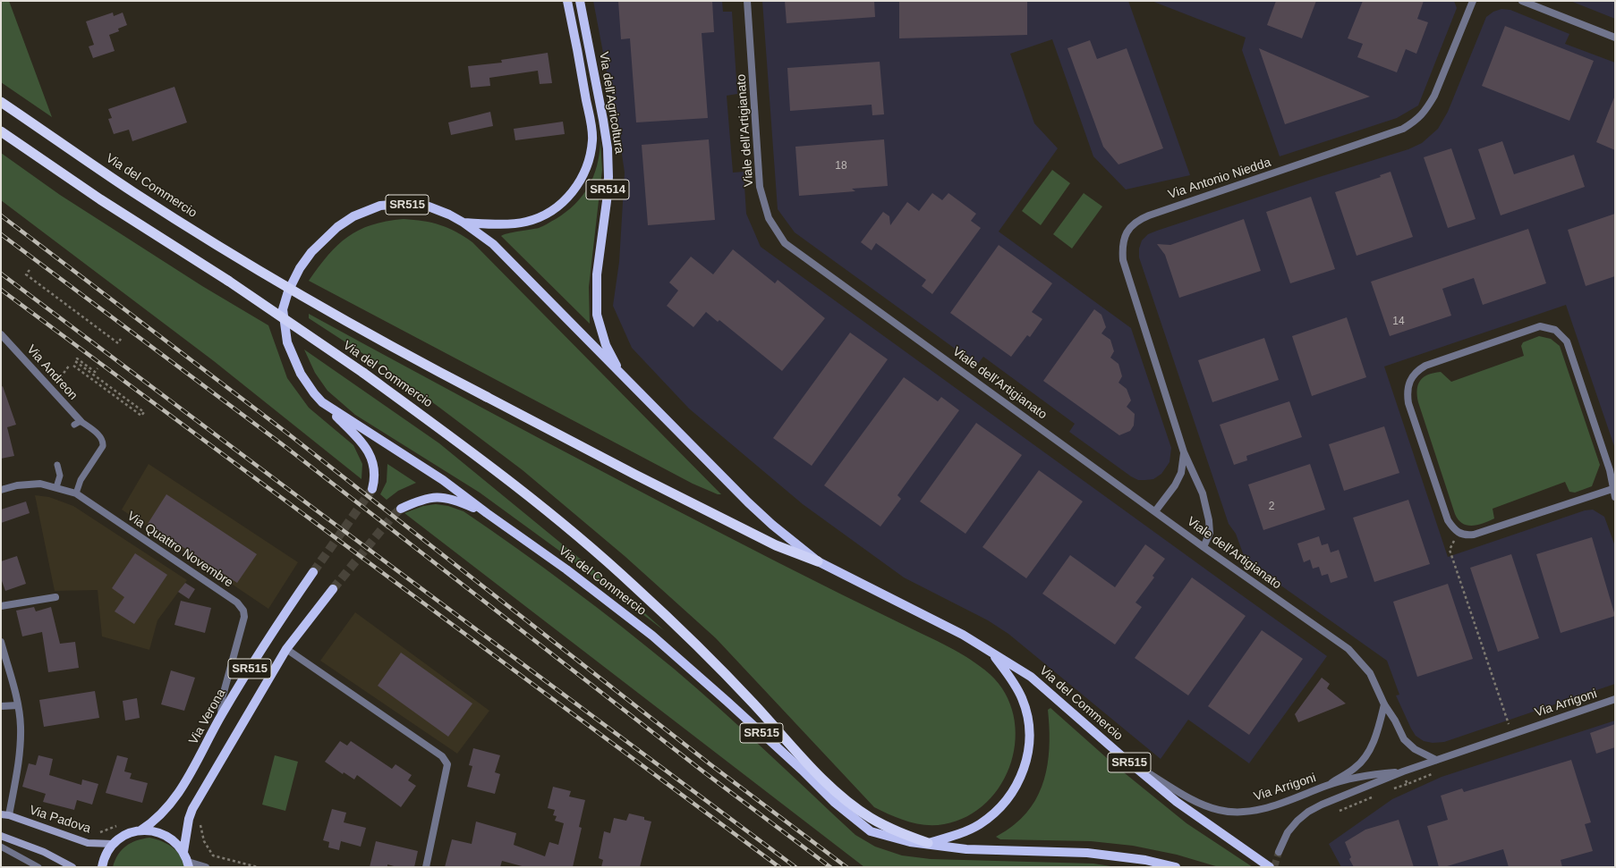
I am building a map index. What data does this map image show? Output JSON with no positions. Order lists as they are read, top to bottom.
{
  "streets": {
    "highway": ["Via del Commercio"],
    "main road": [
      "Via dell'Agricoltura",
      "SR514",
      "SR515",
      "Via Verona",
      "Via Padova"
    ],
    "street": [
      "Viale dell'Artigianato",
      "Via Antonio Niedda",
      "Via Andreon",
      "Via Quattro Novembre",
      "Via Arrigoni"
    ]
  },
  "crossings": [
    ["Via dell'Agricoltura", "Via del Commercio"],
    ["Viale dell'Artigianato", "Via Antonio Niedda"],
    ["Viale dell'Artigianato", "Via Arrigoni"],
    ["Via del Commercio", "SR515"],
    ["Via del Commercio", "Via Arrigoni"],
    ["Via Quattro Novembre", "Via Verona"]
  ],
  "house_numbers": ["18", "14", "2"]
}
